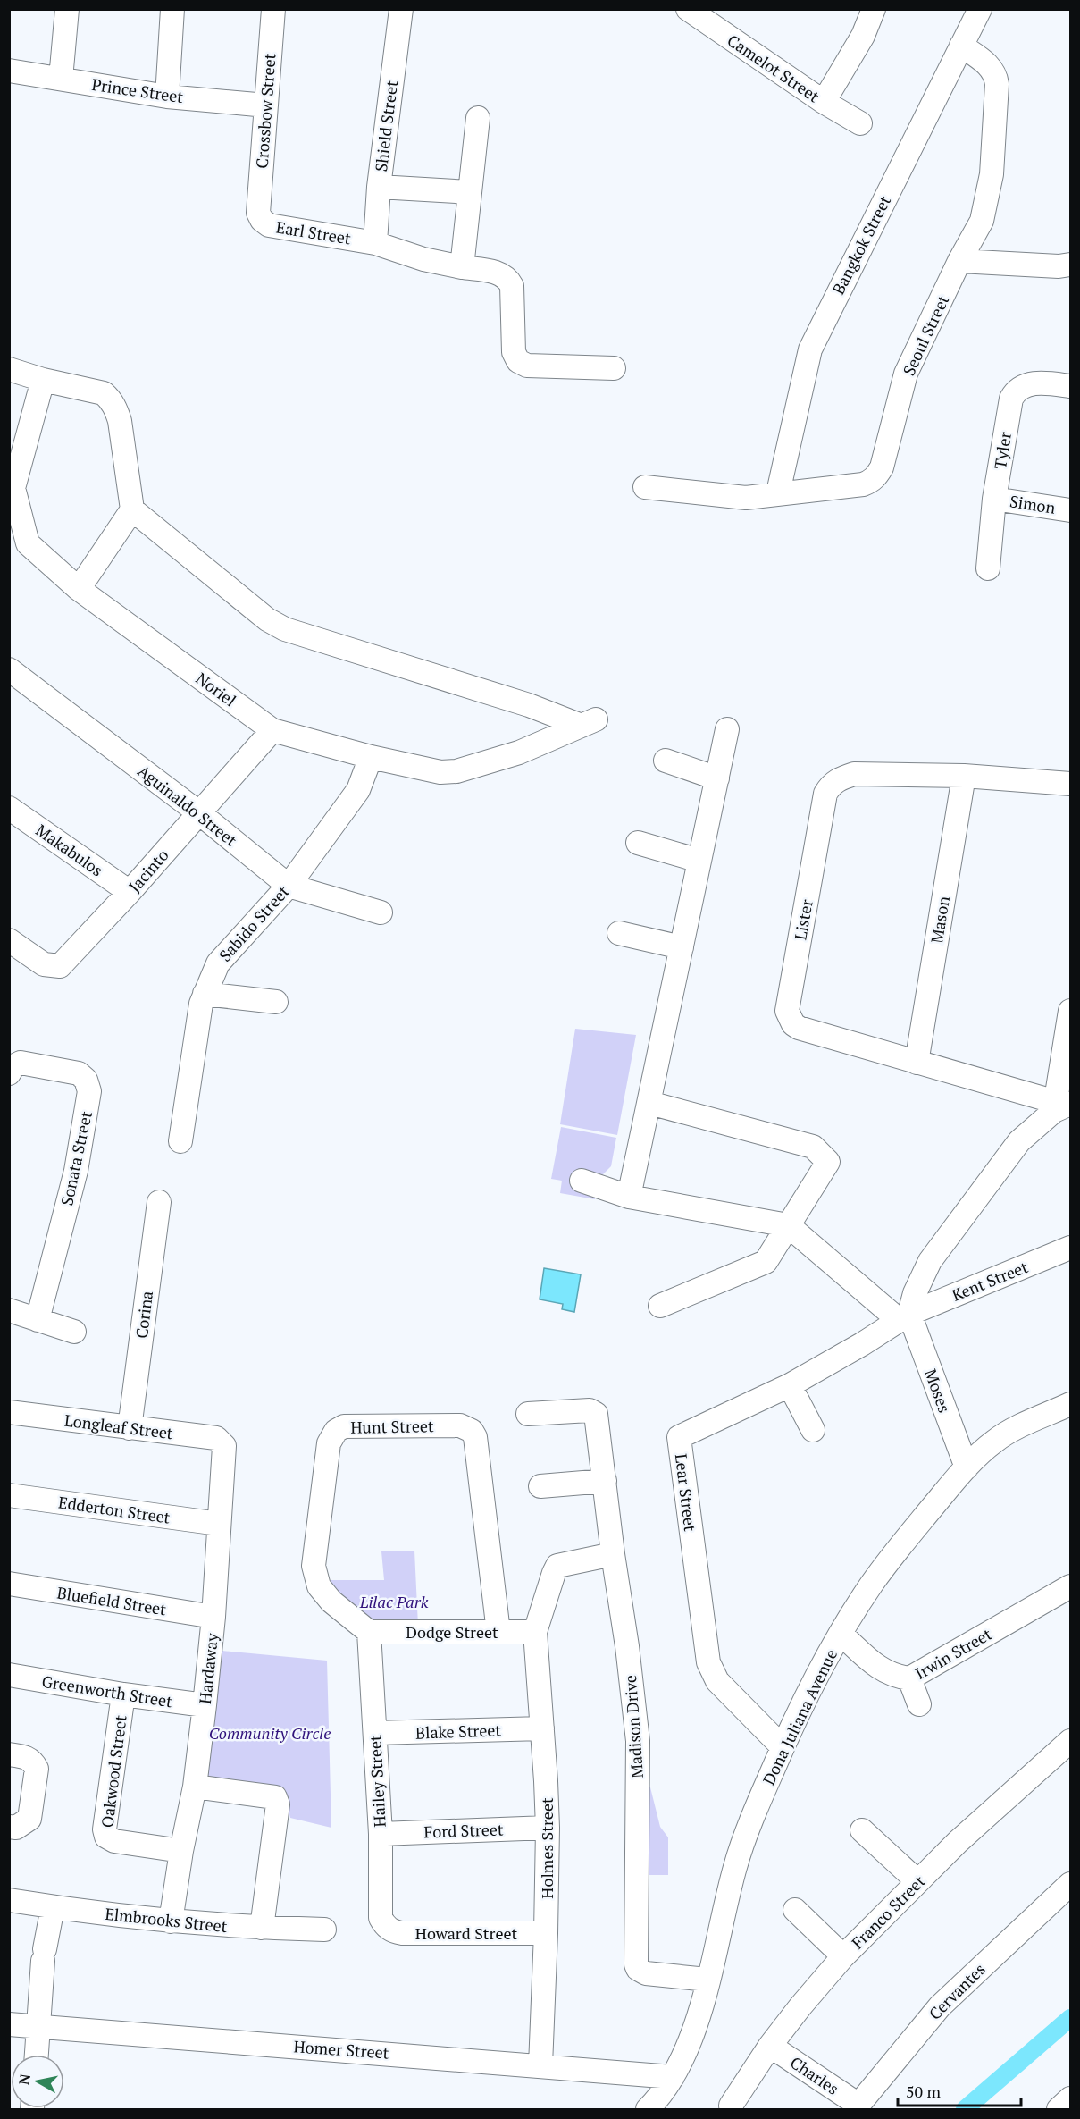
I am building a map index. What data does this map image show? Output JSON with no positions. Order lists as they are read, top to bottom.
{
  "streets": {
    "street": [
      "Camelot Street",
      "Prince Street",
      "Crossbow Street",
      "Shield Street",
      "Earl Street",
      "Bangkok Street",
      "Seoul Street",
      "Tyler",
      "Simon",
      "Noriel",
      "Aguinaldo Street",
      "Makabulos",
      "Jacinto",
      "Lister",
      "Mason",
      "Sabido Street",
      "Sonata Street",
      "Kent Street",
      "Corina",
      "Moses",
      "Longleaf Street",
      "Hunt Street",
      "Lear Street",
      "Edderton Street",
      "Bluefield Street",
      "Dodge Street",
      "Irwin Street",
      "Hardaway",
      "Greenworth Street",
      "Dona Juliana Avenue",
      "Madison Drive",
      "Blake Street",
      "Oakwood Street",
      "Hailey Street",
      "Ford Street",
      "Holmes Street",
      "Franco Street",
      "Elmbrooks Street",
      "Howard Street",
      "Cervantes",
      "Homer Street",
      "Charles"
    ]
  },
  "crossings": [
    ["Prince Street", "Crossbow Street"],
    ["Crossbow Street", "Earl Street"],
    ["Shield Street", "Earl Street"],
    ["Bangkok Street", "Seoul Street"],
    ["Tyler", "Simon"],
    ["Noriel", "Jacinto"],
    ["Noriel", "Sabido Street"],
    ["Aguinaldo Street", "Jacinto"],
    ["Aguinaldo Street", "Sabido Street"],
    ["Makabulos", "Jacinto"],
    ["Lister", "Mason"],
    ["Kent Street", "Moses"],
    ["Kent Street", "Lear Street"],
    ["Corina", "Longleaf Street"],
    ["Moses", "Lear Street"],
    ["Moses", "Dona Juliana Avenue"],
    ["Longleaf Street", "Hardaway"],
    ["Hunt Street", "Dodge Street"],
    ["Hunt Street", "Hailey Street"],
    ["Lear Street", "Dona Juliana Avenue"],
    ["Edderton Street", "Hardaway"],
    ["Bluefield Street", "Hardaway"],
    ["Dodge Street", "Hailey Street"],
    ["Dodge Street", "Holmes Street"],
    ["Irwin Street", "Dona Juliana Avenue"],
    ["Hardaway", "Greenworth Street"],
    ["Hardaway", "Oakwood Street"],
    ["Hardaway", "Elmbrooks Street"],
    ["Greenworth Street", "Oakwood Street"],
    ["Dona Juliana Avenue", "Madison Drive"],
    ["Dona Juliana Avenue", "Homer Street"],
    ["Blake Street", "Hailey Street"],
    ["Blake Street", "Holmes Street"],
    ["Hailey Street", "Ford Street"],
    ["Hailey Street", "Howard Street"],
    ["Ford Street", "Holmes Street"],
    ["Holmes Street", "Howard Street"],
    ["Holmes Street", "Homer Street"],
    ["Franco Street", "Charles"],
    ["Cervantes", "Charles"]
  ],
  "parks": ["Lilac Park", "Community Circle"],
  "scale_bar": "50 m",
  "north": "left"
}
